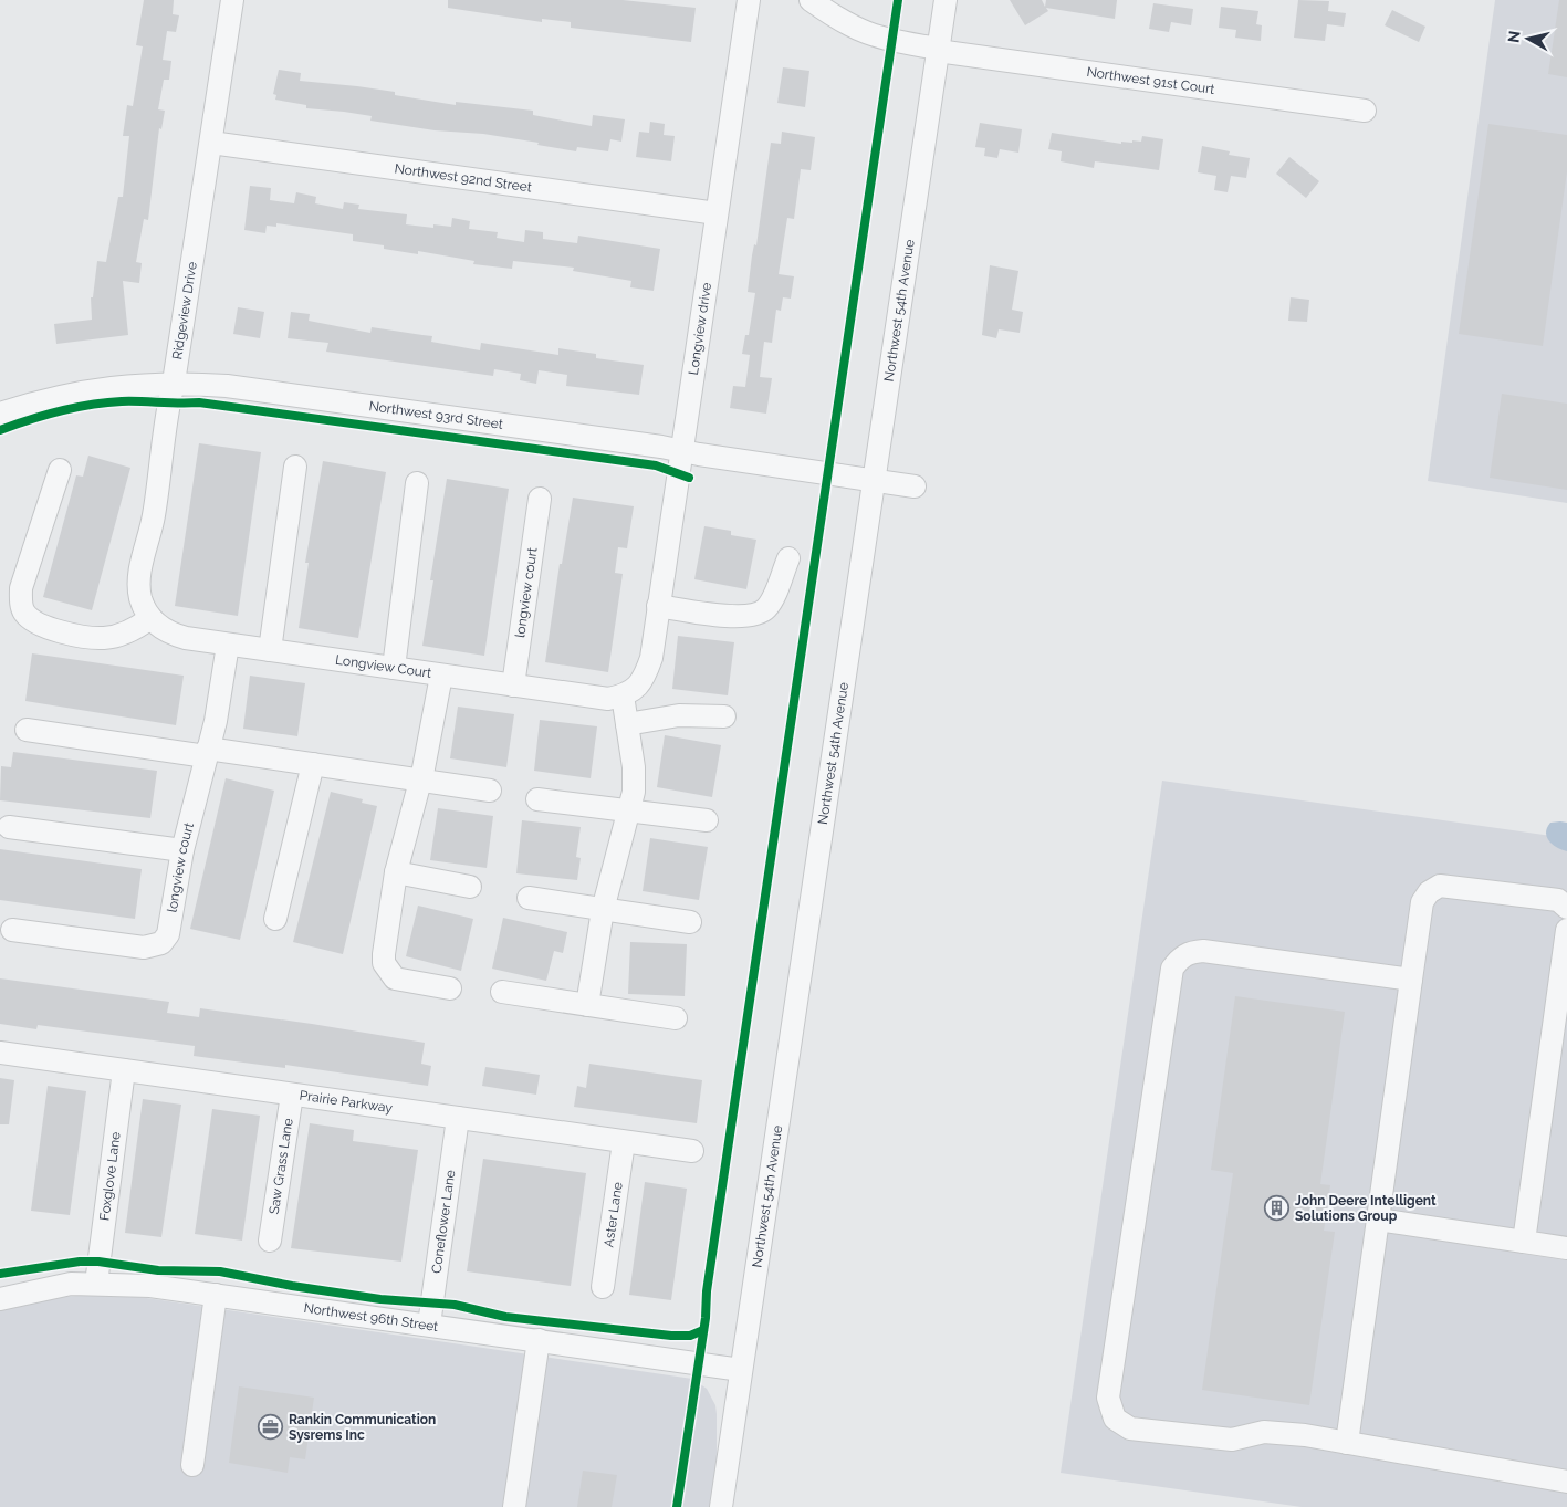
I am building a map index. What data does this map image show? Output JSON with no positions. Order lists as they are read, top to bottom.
{
  "streets": {
    "street": [
      "Northwest 91st Court",
      "Northwest 92nd Street",
      "Ridgeview Drive",
      "Northwest 54th Avenue",
      "Longview drive",
      "Northwest 93rd Street",
      "longview court",
      "Longview Court",
      "Prairie Parkway",
      "Saw Grass Lane",
      "Foxglove Lane",
      "Aster Lane",
      "Coneflower Lane",
      "Northwest 96th Street"
    ]
  },
  "crossings": [
    ["Northwest 91st Court", "Northwest 54th Avenue"],
    ["Northwest 92nd Street", "Ridgeview Drive"],
    ["Northwest 92nd Street", "Longview drive"],
    ["Ridgeview Drive", "Northwest 93rd Street"],
    ["Ridgeview Drive", "Longview Court"],
    ["Northwest 54th Avenue", "Northwest 93rd Street"],
    ["Northwest 54th Avenue", "Northwest 96th Street"],
    ["Longview drive", "Northwest 93rd Street"],
    ["Longview drive", "Longview Court"],
    ["longview court", "Longview Court"],
    ["Prairie Parkway", "Saw Grass Lane"],
    ["Prairie Parkway", "Foxglove Lane"],
    ["Prairie Parkway", "Aster Lane"],
    ["Prairie Parkway", "Coneflower Lane"],
    ["Foxglove Lane", "Northwest 96th Street"],
    ["Coneflower Lane", "Northwest 96th Street"]
  ],
  "places": {
    "building": ["John Deere Intelligent Solutions Group"],
    "office": ["Rankin Communication Sysrems Inc"]
  },
  "north": "left"
}
